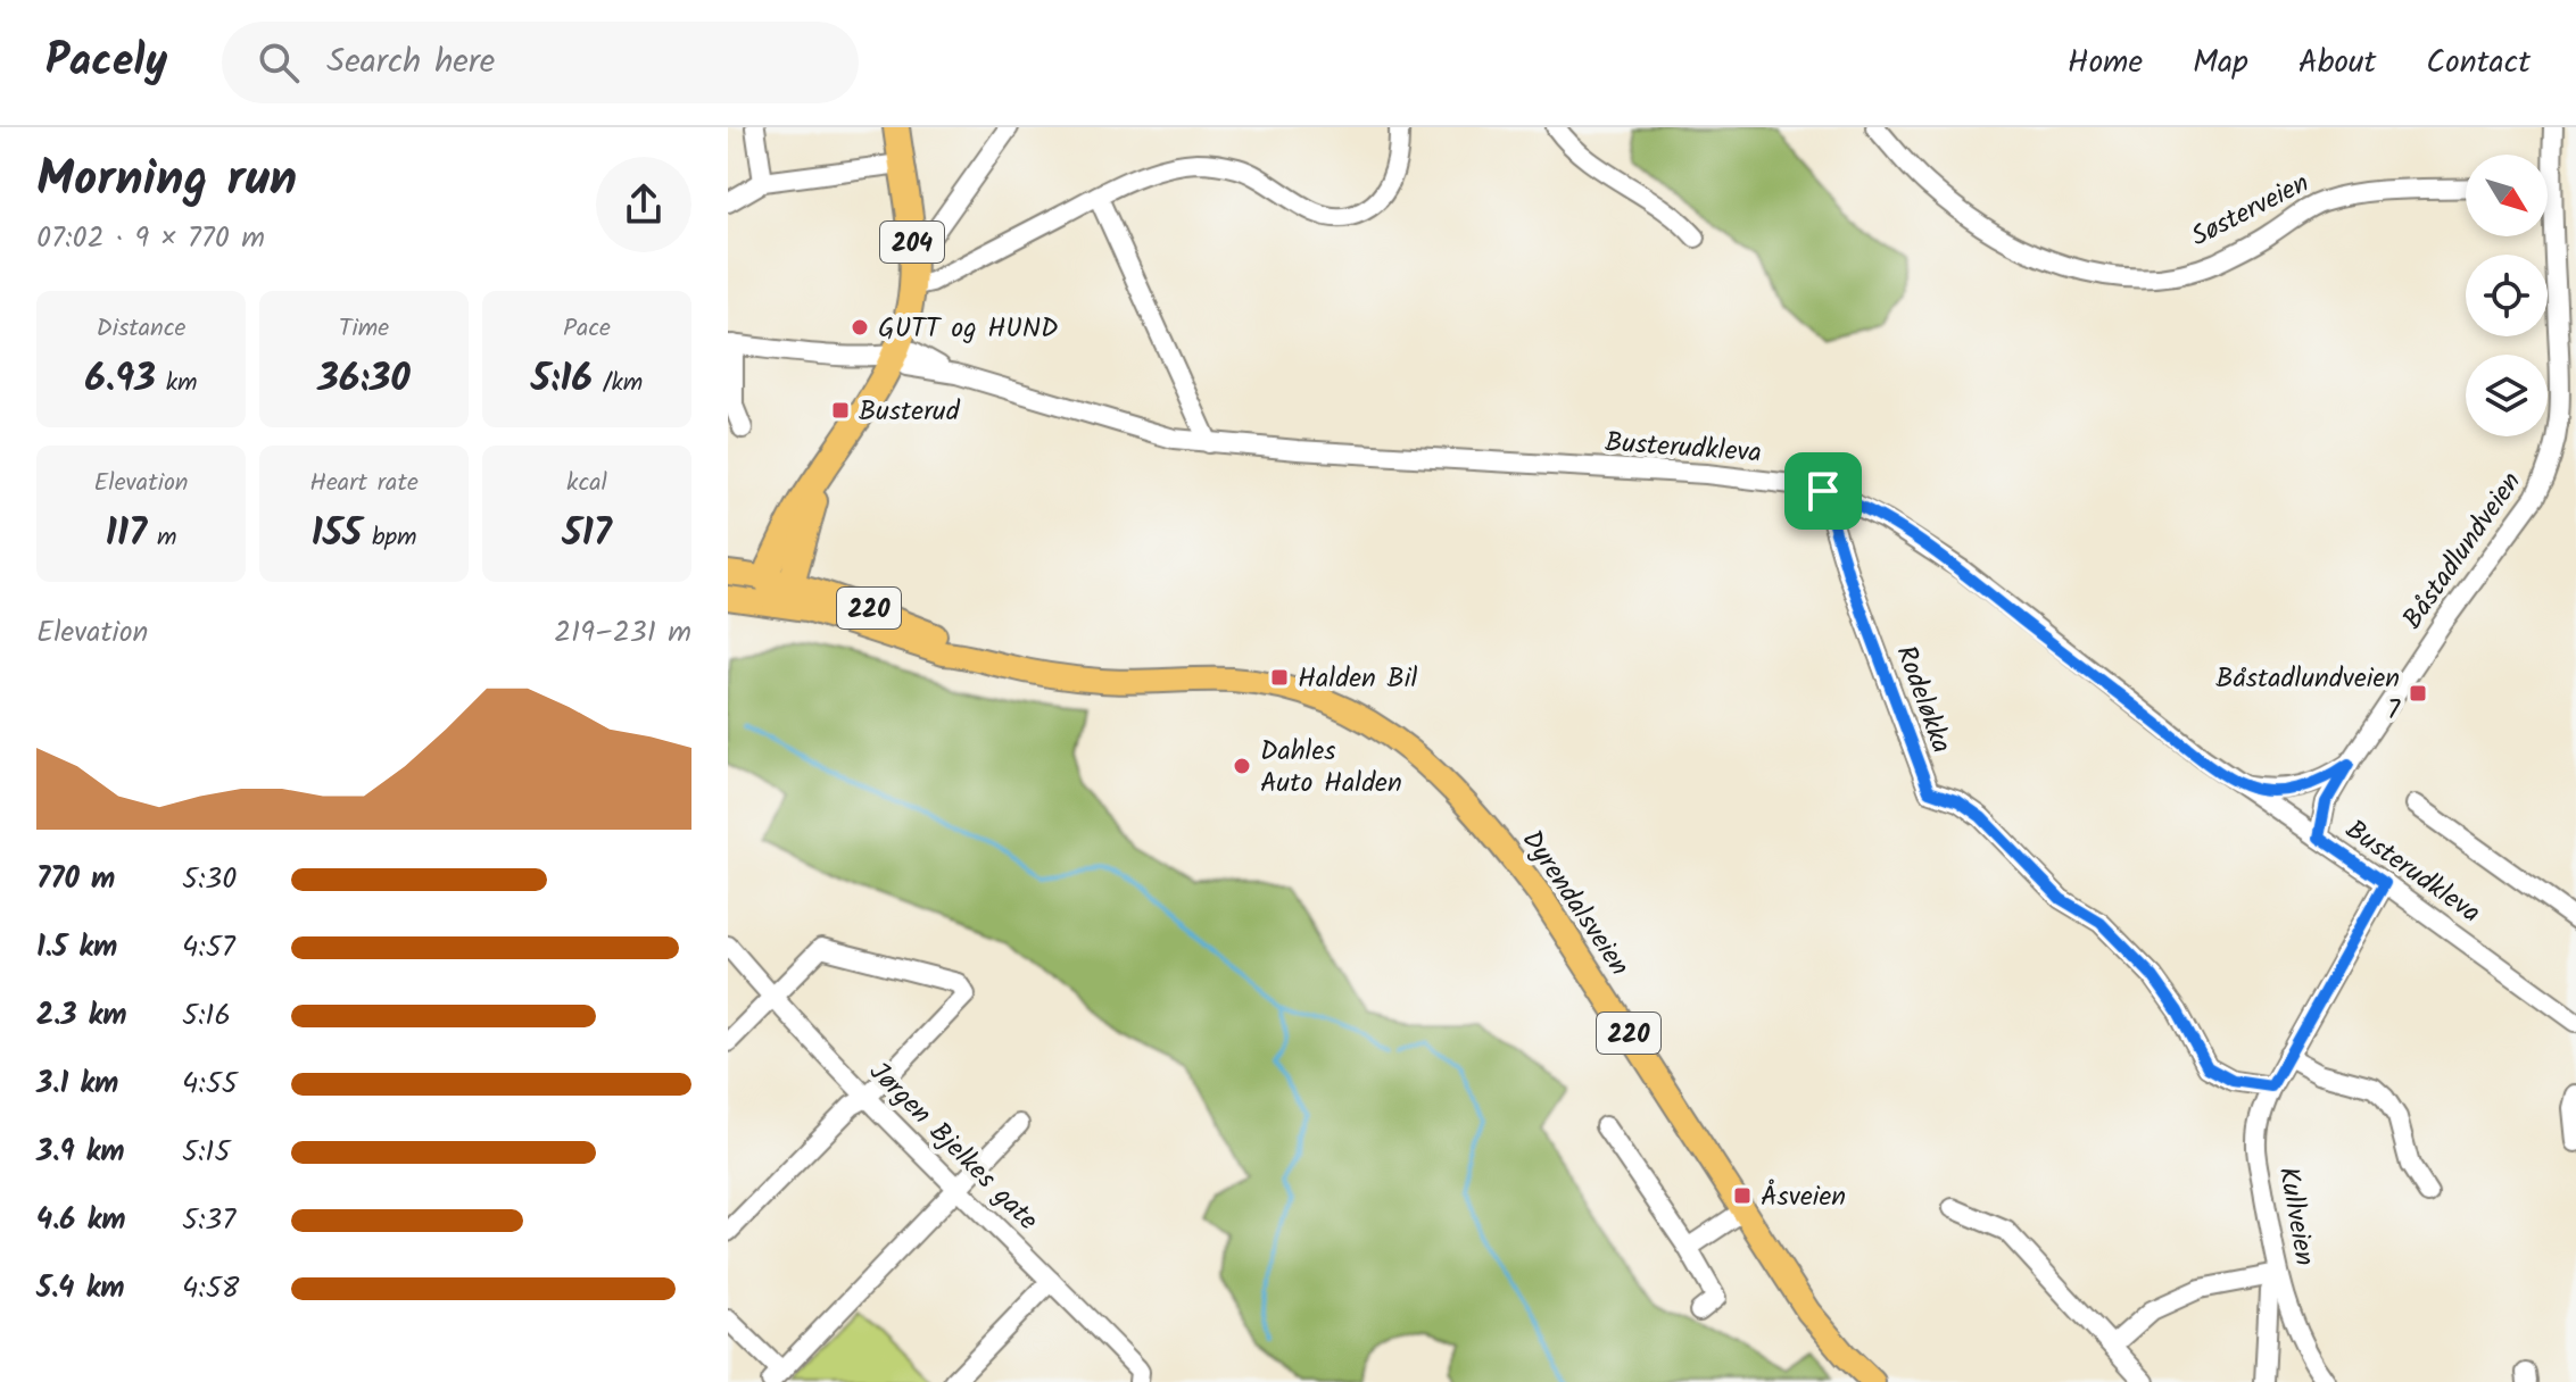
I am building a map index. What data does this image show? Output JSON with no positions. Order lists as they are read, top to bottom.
{
  "streets": {
    "highway": ["204"],
    "main road": ["220", "Dyrendalsveien"],
    "street": [
      "Søsterveien",
      "Busterudkleva",
      "Båstadlundveien",
      "Rodeløkka",
      "Jørgen Bjelkes gate",
      "Kullveien"
    ]
  },
  "crossings": [
    ["204", "Busterudkleva"],
    ["204", "220"],
    ["Busterudkleva", "Båstadlundveien"],
    ["Busterudkleva", "Rodeløkka"],
    ["Busterudkleva", "Kullveien"],
    ["220", "Dyrendalsveien"],
    ["Rodeløkka", "Kullveien"]
  ],
  "places": {
    "other": ["GUTT og HUND", "Dahles Auto Halden"],
    "transit": [
      "Busterud",
      "Halden Bil",
      "Båstadlundveien 7",
      "Åsveien"
    ]
  },
  "north": "bottom right",
  "page": {
    "header": "Pacely",
    "search": "Search here",
    "nav": [
      "Home",
      "Map",
      "About",
      "Contact"
    ],
    "heading": ["Morning run", "07:02 · 9 × 770 m"],
    "stats": [
      ["Distance", "6.93 km"],
      ["Time", "36:30"],
      ["Pace", "5:16 /km"],
      ["Elevation", "117 m"],
      ["Heart rate", "155 bpm"],
      ["kcal", "517"]
    ],
    "chart": ["Elevation", "219–231 m"],
    "list": [
      {
        "name": "770 m",
        "note": "5:30"
      },
      {
        "name": "1.5 km",
        "note": "4:57"
      },
      {
        "name": "2.3 km",
        "note": "5:16"
      },
      {
        "name": "3.1 km",
        "note": "4:55"
      },
      {
        "name": "3.9 km",
        "note": "5:15"
      },
      {
        "name": "4.6 km",
        "note": "5:37"
      },
      {
        "name": "5.4 km",
        "note": "4:58"
      }
    ]
  }
}
